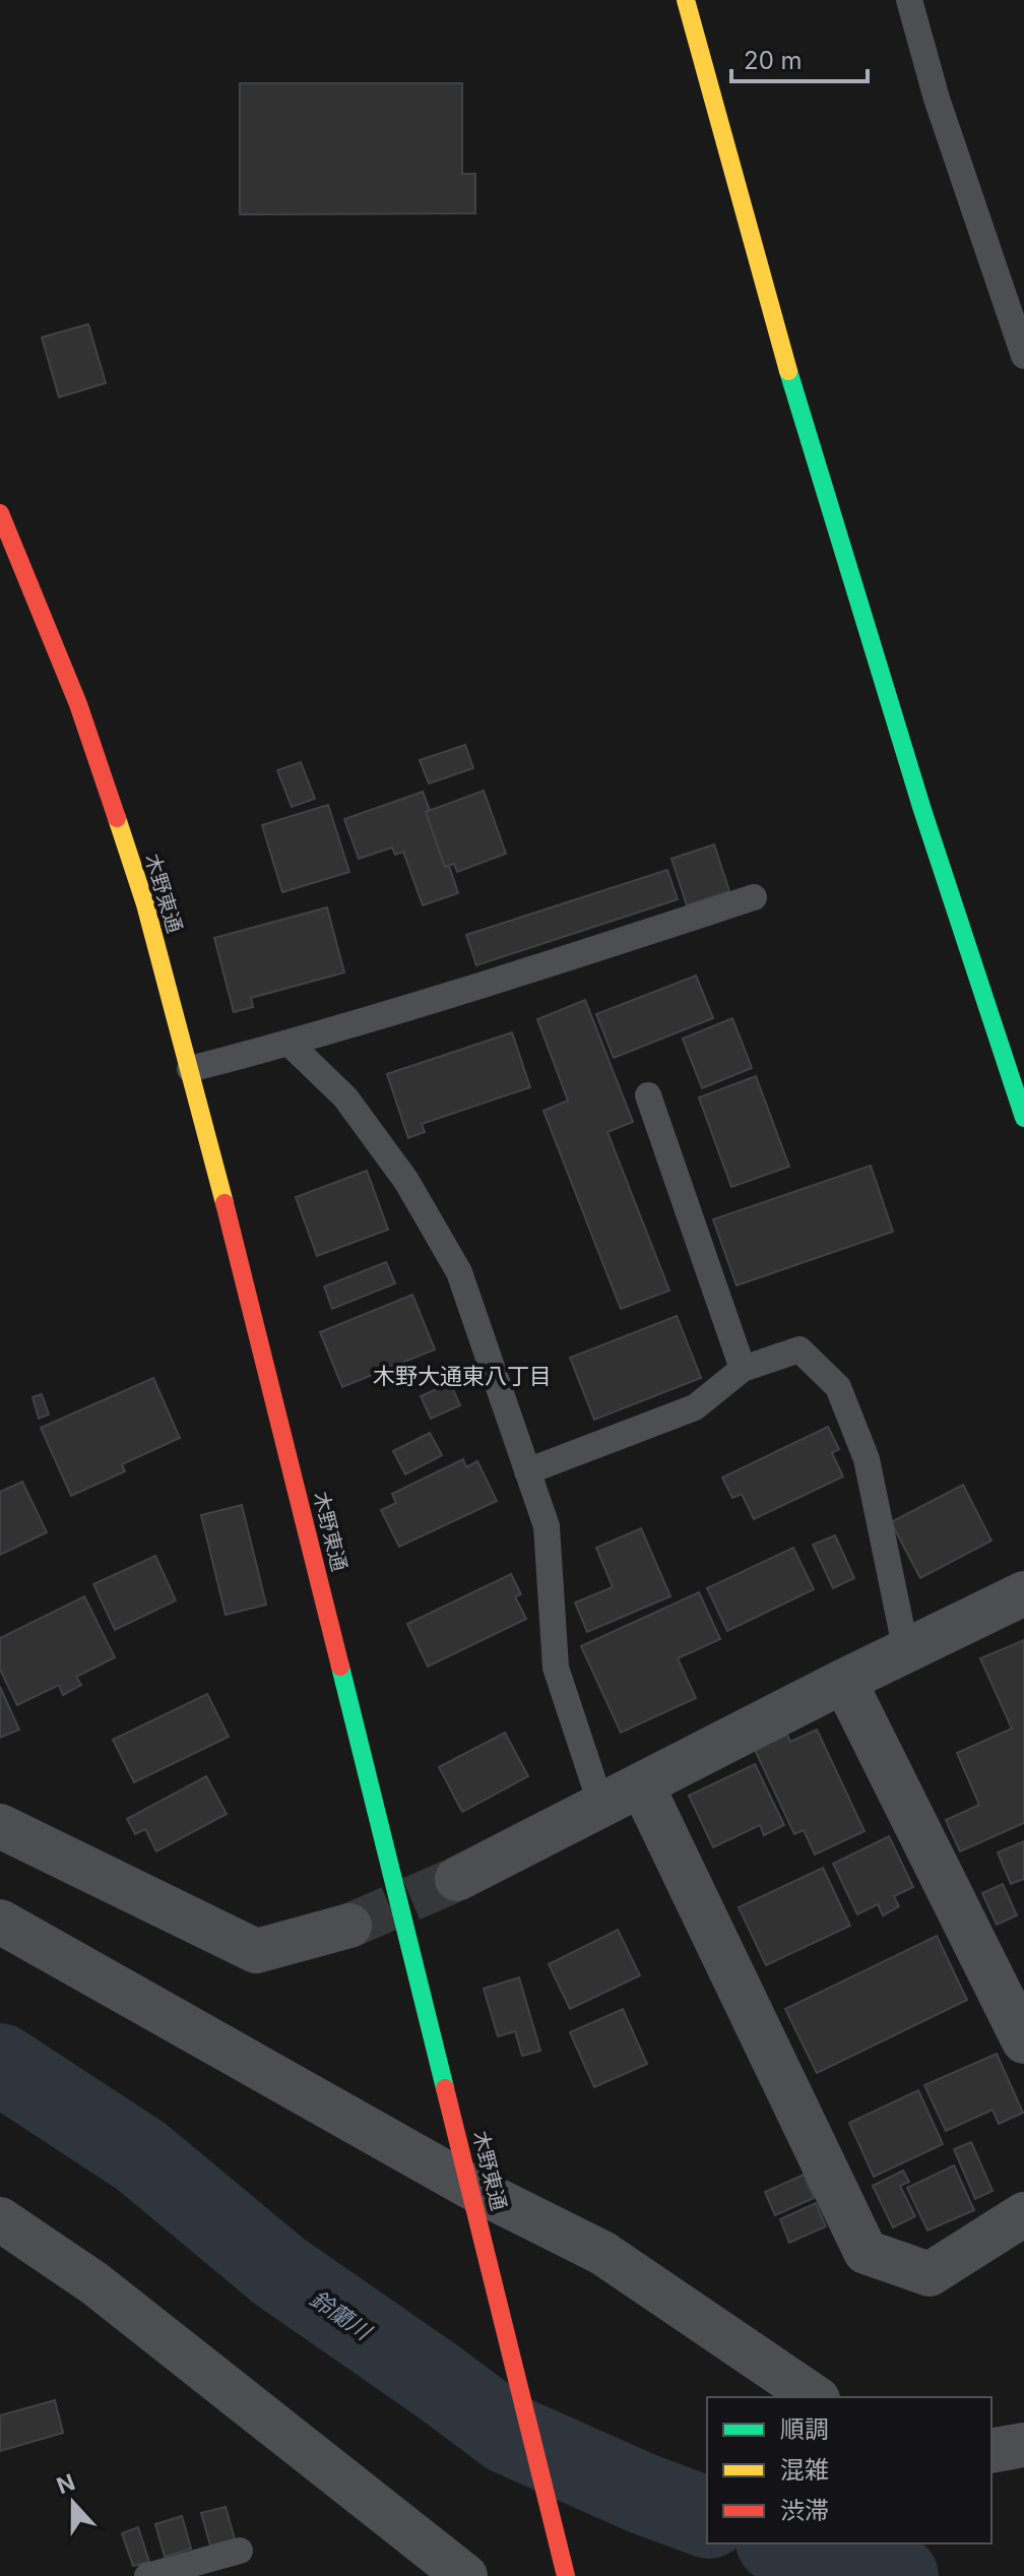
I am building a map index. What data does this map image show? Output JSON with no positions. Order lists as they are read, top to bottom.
{
  "streets": {
    "street": ["木野東通"]
  },
  "districts": ["木野大通東八丁目"],
  "water": ["鈴蘭川"],
  "legend": ["順調", "混雑", "渋滞"],
  "scale_bar": "20 m",
  "north": "top"
}
